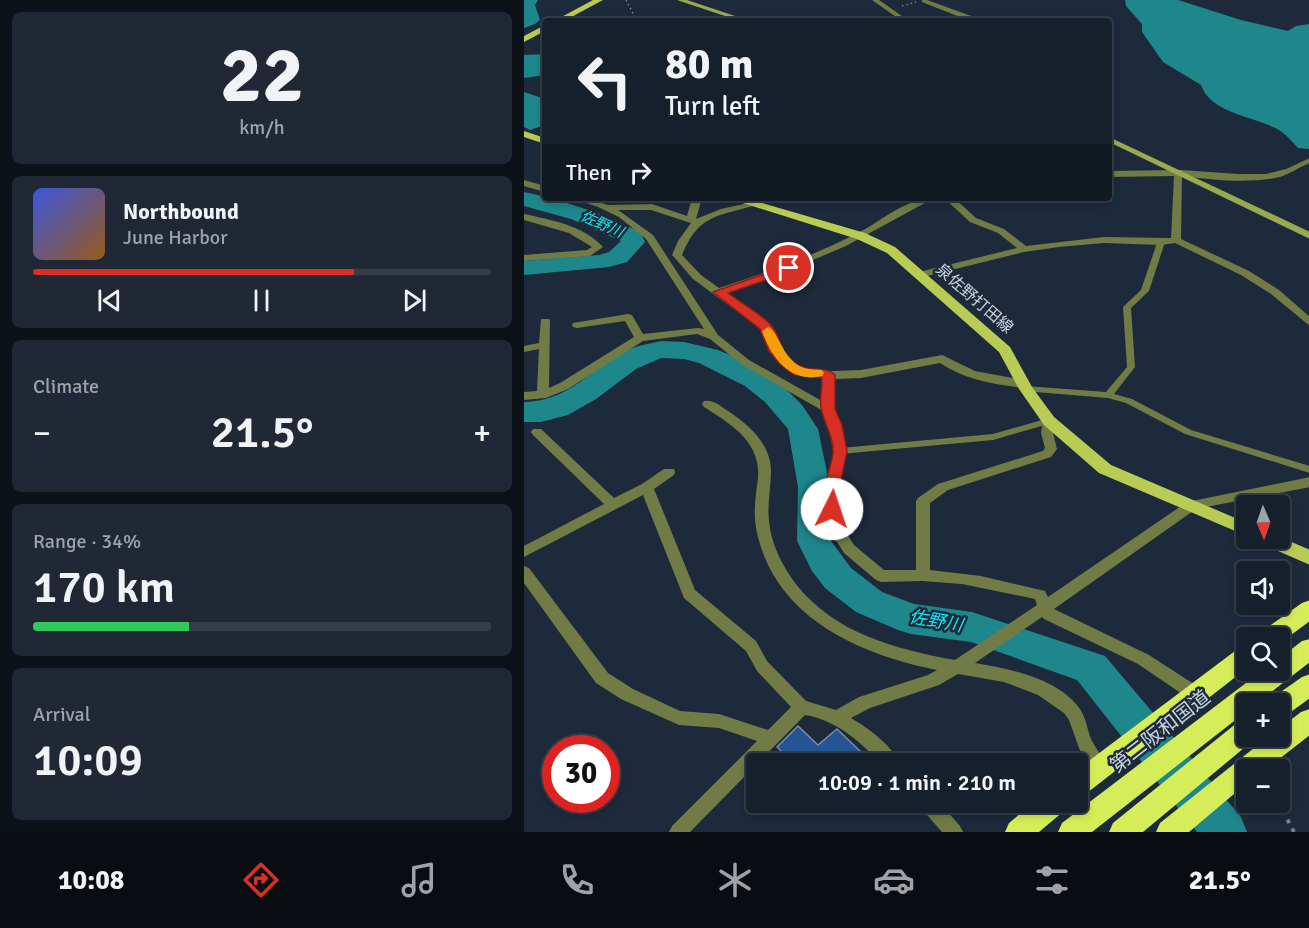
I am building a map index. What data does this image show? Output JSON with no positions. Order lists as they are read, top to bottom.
{
  "streets": {
    "highway": ["第二阪和国道"],
    "main road": ["泉佐野打田線"]
  },
  "water": ["佐野川"],
  "north": "bottom",
  "page": {
    "tile": [
      ["22", "km/h"],
      "Climate",
      ["Range · 34%", "170 km"],
      ["Arrival", "10:09"]
    ],
    "turn": ["80 m", "Turn left"],
    "then": "Then",
    "song": ["Northbound", "June Harbor"],
    "heat": ["−", "21.5°", "+"],
    "map_buttons": ["+", "−"],
    "limit": "30",
    "trip": "10:09 · 1 min · 210 m",
    "tabs": ["10:08", "21.5°"]
  }
}
